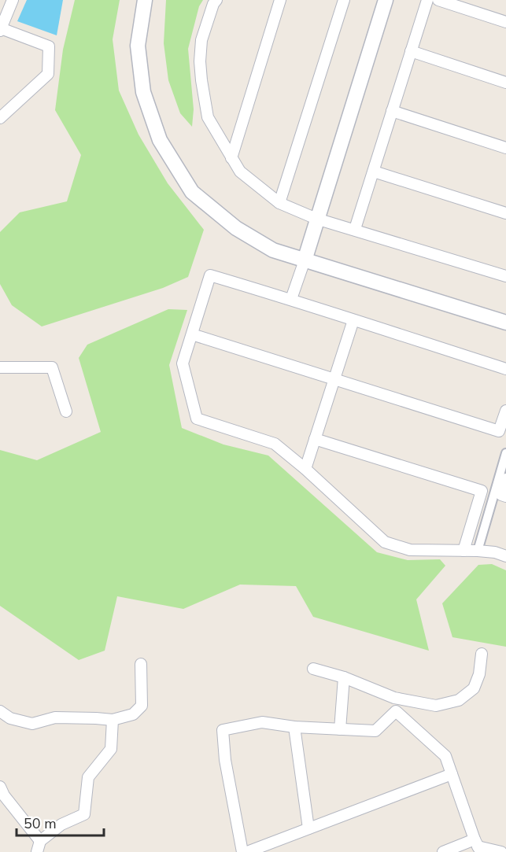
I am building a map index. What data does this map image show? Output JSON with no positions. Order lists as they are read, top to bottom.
{
  "scale_bar": "50 m"
}
